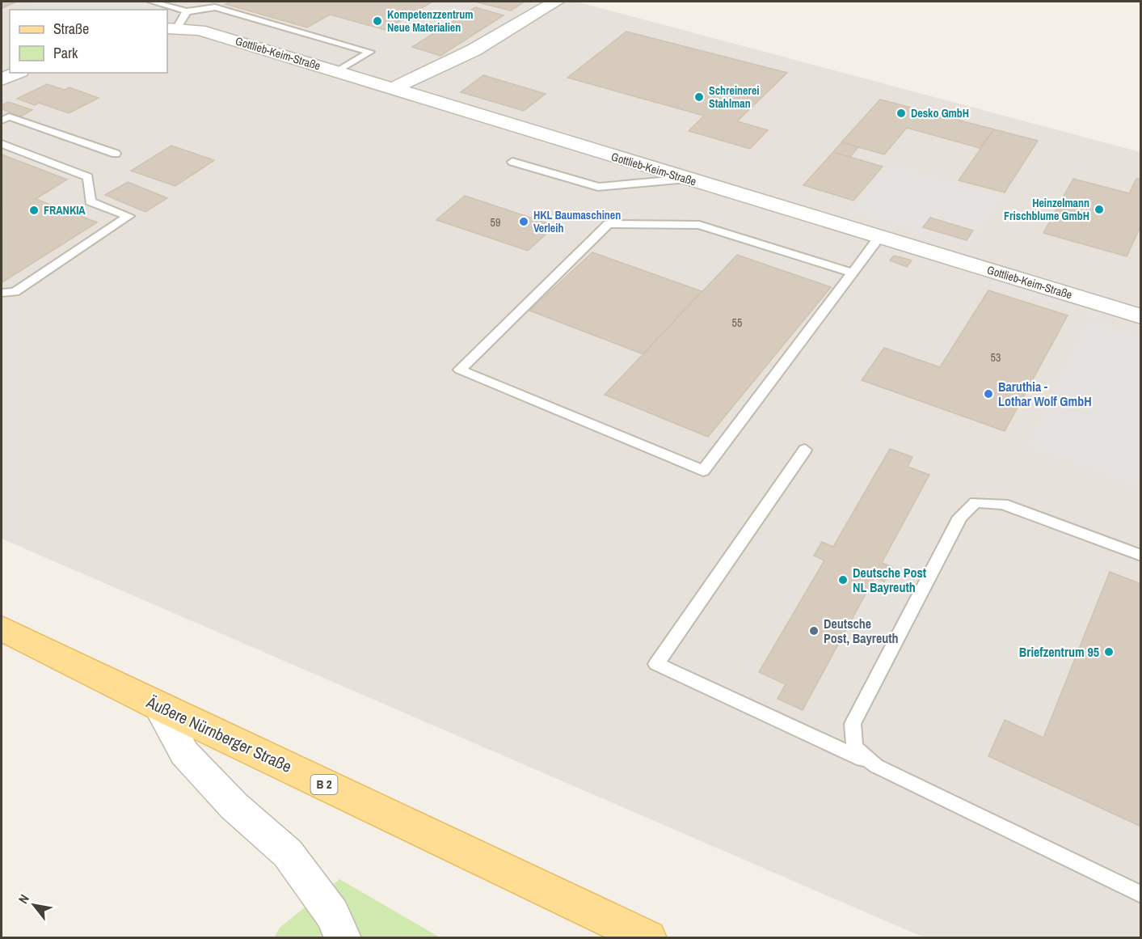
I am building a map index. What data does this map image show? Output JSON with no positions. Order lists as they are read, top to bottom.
{
  "streets": {
    "main road": ["Äußere Nürnberger Straße", "B 2"],
    "street": ["Gottlieb-Keim-Straße"]
  },
  "places": [
    "Kompetenzzentrum Neue Materialien",
    "Schreinerei Stahlman",
    "Desko GmbH",
    "Heinzelmann Frischblume GmbH",
    "FRANKIA",
    "HKL Baumaschinen Verleih",
    "Baruthia - Lothar Wolf GmbH",
    "Deutsche Post NL Bayreuth",
    "Deutsche Post, Bayreuth",
    "Briefzentrum 95"
  ],
  "house_numbers": ["59", "55", "53"],
  "legend": ["Straße", "Park"],
  "north": "top left"
}
